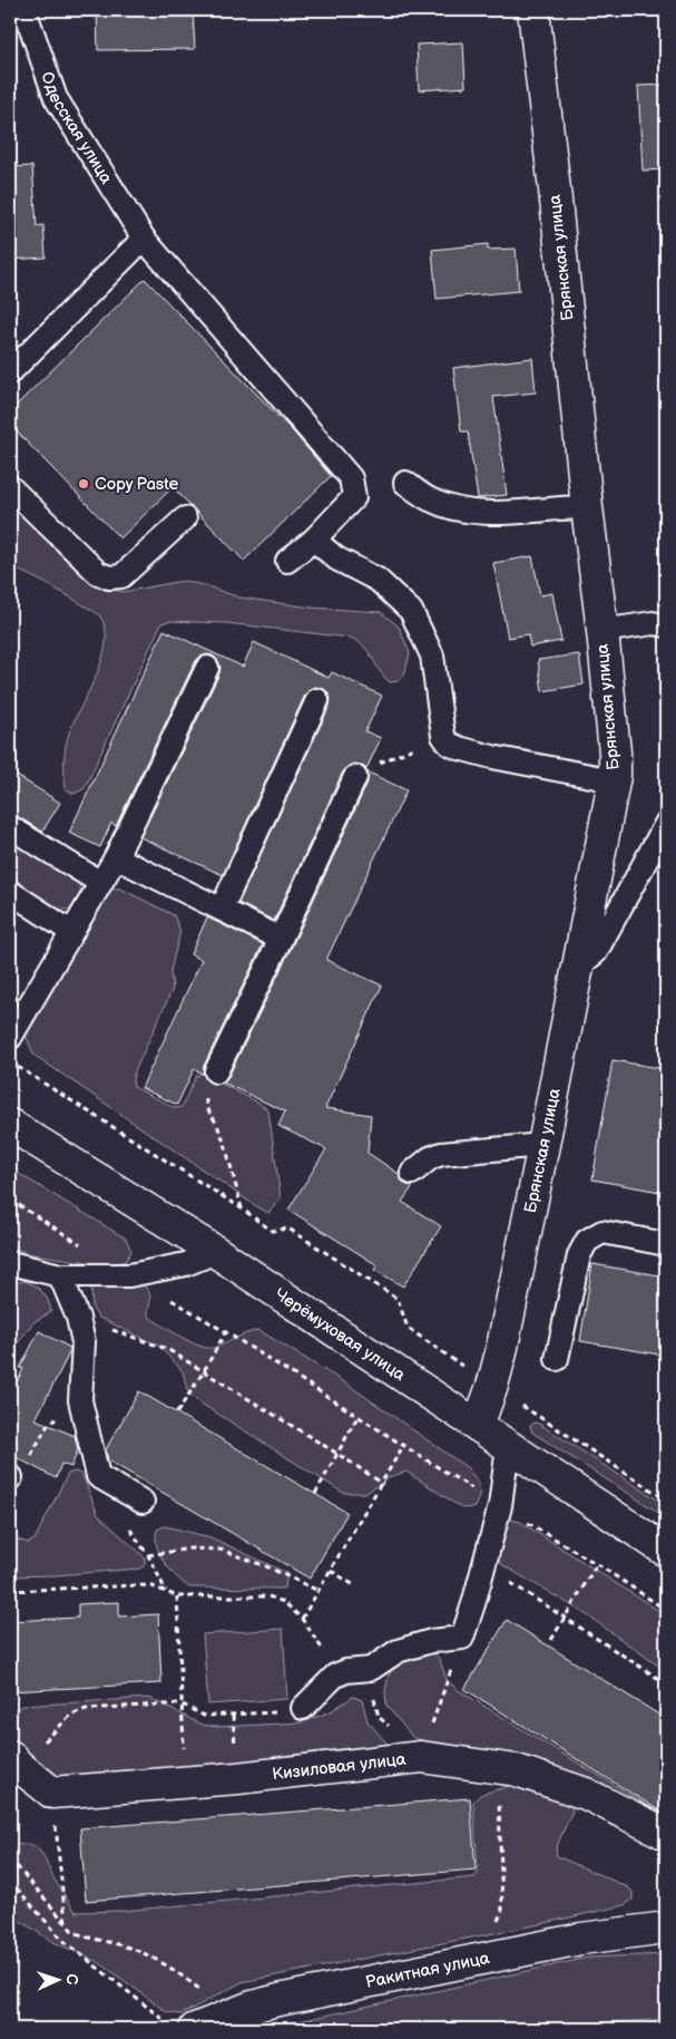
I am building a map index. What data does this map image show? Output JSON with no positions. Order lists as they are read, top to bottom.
{
  "streets": {
    "street": [
      "Брянская улица",
      "Черёмуховая улица",
      "Кизиловая улица",
      "Ракитная улица"
    ],
    "lane": ["Одесская улица"]
  },
  "crossings": [
    ["Брянская улица", "Черёмуховая улица"]
  ],
  "places": ["Copy Paste"],
  "north": "right"
}
